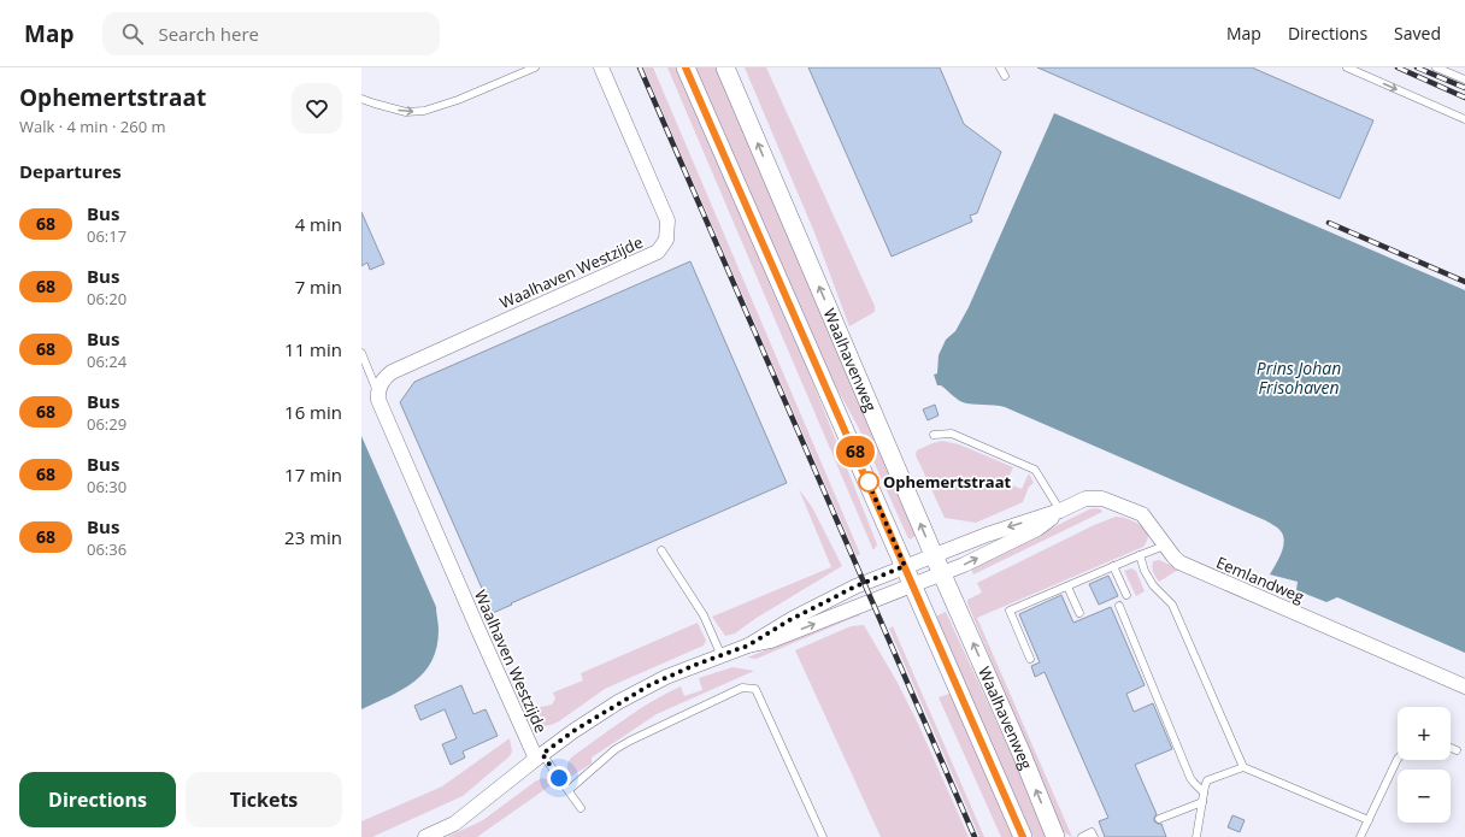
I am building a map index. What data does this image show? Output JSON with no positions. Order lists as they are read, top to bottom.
{
  "streets": {
    "street": ["Waalhaven Westzijde", "Waalhavenweg", "Eemlandweg"]
  },
  "crossings": [
    ["Waalhavenweg", "Eemlandweg"]
  ],
  "water": ["Prins Johan Frisohaven"],
  "places": ["Ophemertstraat"],
  "lines": ["bus line 68"],
  "page": {
    "header": "Map",
    "search": "Search here",
    "nav": ["Map", "Directions", "Saved"],
    "heading": [
      ["Ophemertstraat", "Walk · 4 min · 260 m"],
      "Departures"
    ],
    "on_map": "68",
    "list": [
      {
        "mark": "68",
        "name": "Bus",
        "note": "06:17",
        "value": "4 min"
      },
      {
        "mark": "68",
        "name": "Bus",
        "note": "06:20",
        "value": "7 min"
      },
      {
        "mark": "68",
        "name": "Bus",
        "note": "06:24",
        "value": "11 min"
      },
      {
        "mark": "68",
        "name": "Bus",
        "note": "06:29",
        "value": "16 min"
      },
      {
        "mark": "68",
        "name": "Bus",
        "note": "06:30",
        "value": "17 min"
      },
      {
        "mark": "68",
        "name": "Bus",
        "note": "06:36",
        "value": "23 min"
      }
    ],
    "map_buttons": ["+", "−"],
    "buttons": ["Directions", "Tickets"]
  }
}
